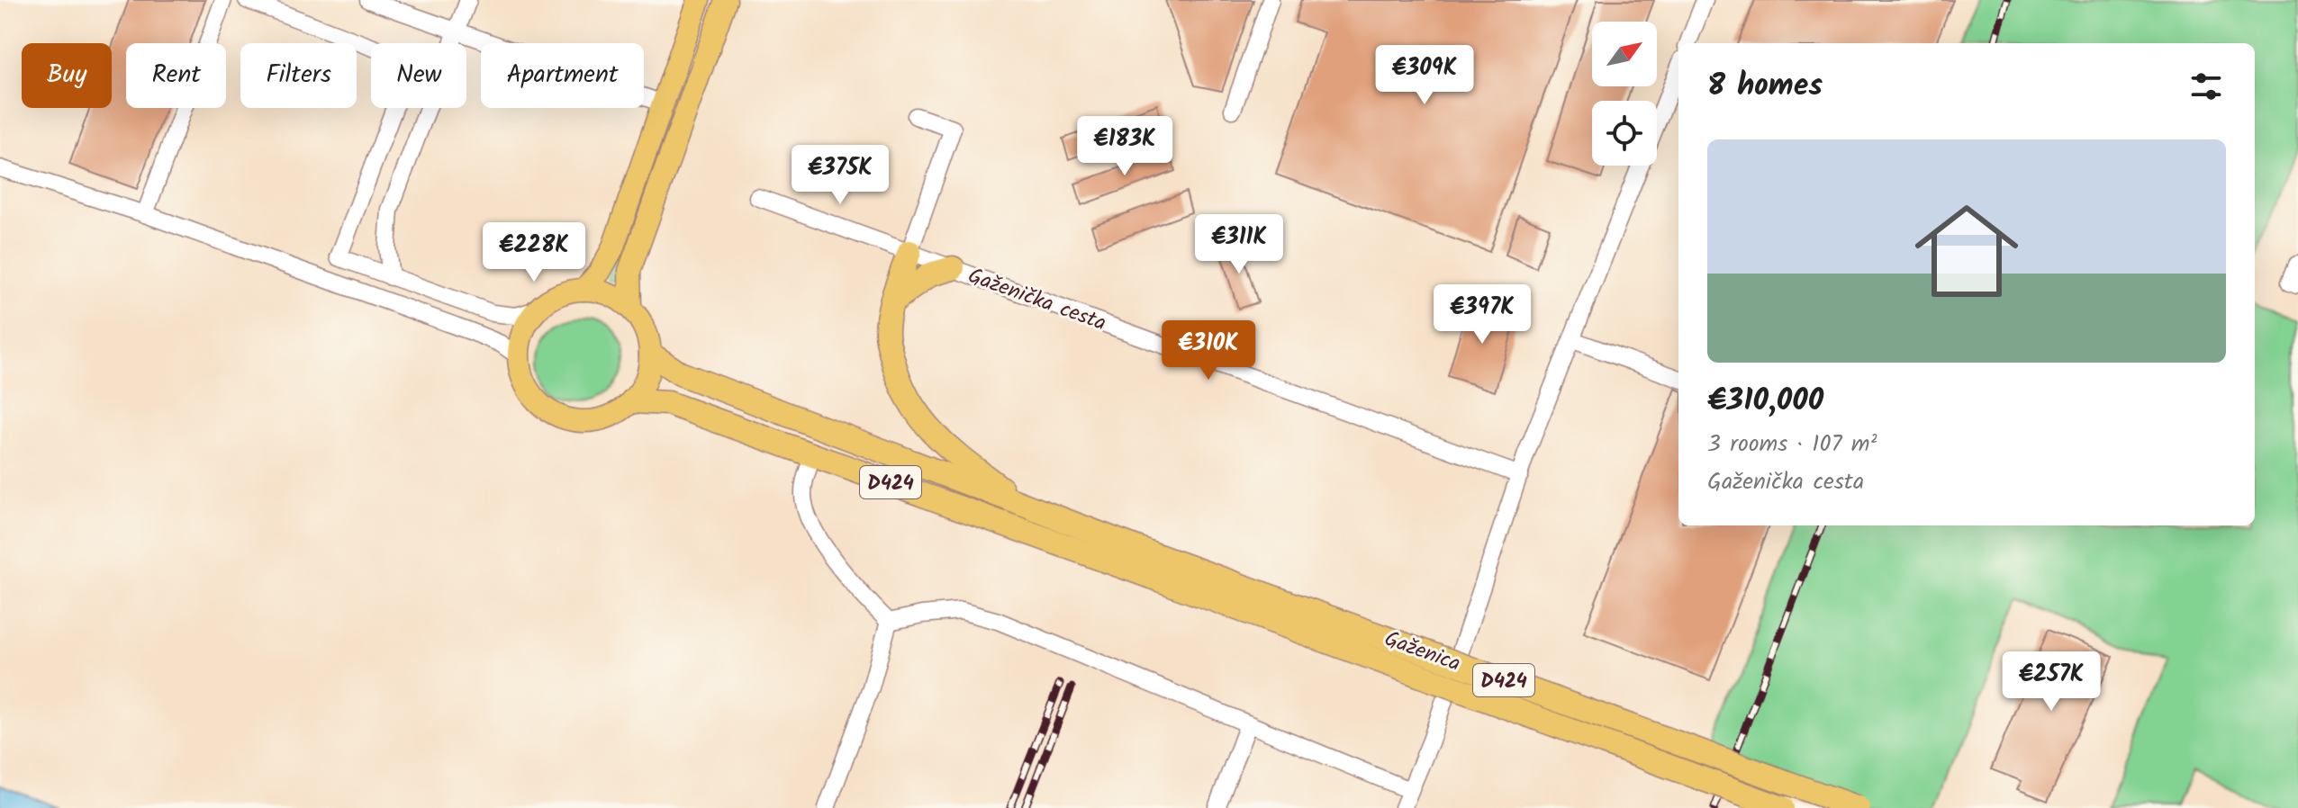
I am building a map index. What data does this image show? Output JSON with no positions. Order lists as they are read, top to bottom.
{
  "streets": {
    "highway": ["D424", "Gaženica"],
    "street": ["Gaženička cesta"]
  },
  "crossings": [
    ["D424", "Gaženica"]
  ],
  "north": "top right",
  "page": {
    "chip": [
      "Buy",
      "Rent",
      "Filters",
      "New",
      "Apartment"
    ],
    "heading": "8 homes",
    "price": [
      "€309K",
      "€183K",
      "€375K",
      "€311K",
      "€228K",
      "€397K",
      "€310K",
      "€257K"
    ],
    "list": [
      {
        "name": "€310,000",
        "note": "3 rooms · 107 m² · Gaženička cesta"
      }
    ]
  }
}
